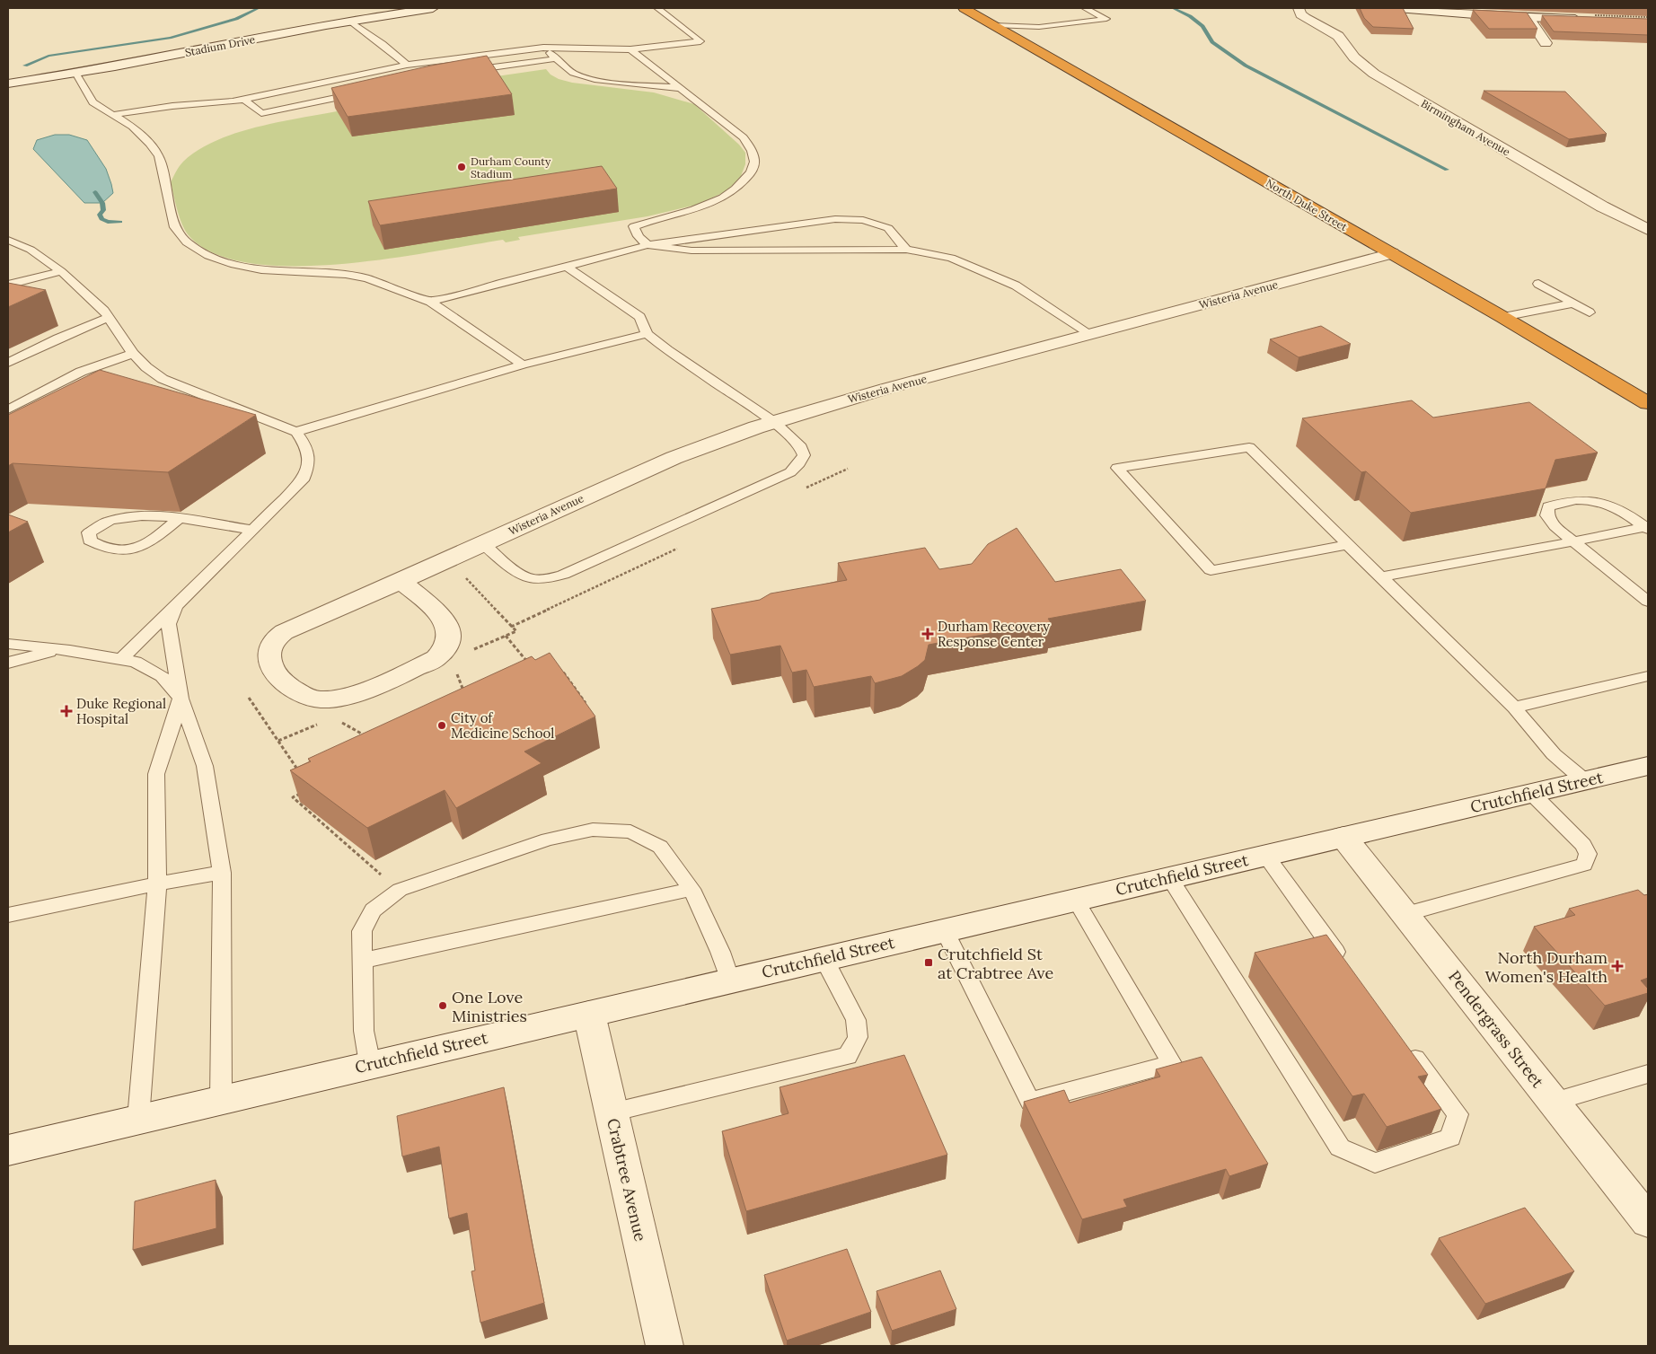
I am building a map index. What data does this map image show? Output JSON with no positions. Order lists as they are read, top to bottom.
{
  "streets": {
    "highway": ["North Duke Street"],
    "street": [
      "Stadium Drive",
      "Birmingham Avenue",
      "Wisteria Avenue",
      "Crutchfield Street",
      "Pendergrass Street",
      "Crabtree Avenue"
    ]
  },
  "crossings": [
    ["North Duke Street", "Wisteria Avenue"],
    ["Crutchfield Street", "Pendergrass Street"],
    ["Crutchfield Street", "Crabtree Avenue"]
  ],
  "places": {
    "other": ["Durham County Stadium", "City of Medicine School", "One Love Ministries"],
    "health": ["Durham Recovery Response Center", "Duke Regional Hospital", "North Durham Women's Health"],
    "transit": ["Crutchfield St at Crabtree Ave"]
  }
}
